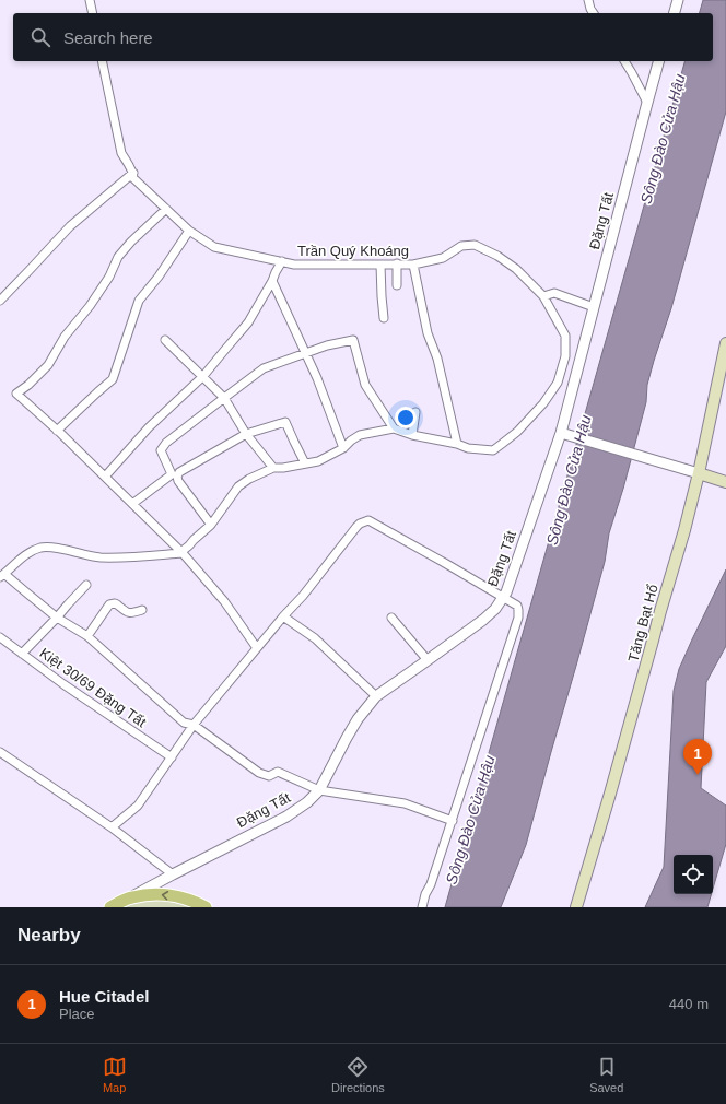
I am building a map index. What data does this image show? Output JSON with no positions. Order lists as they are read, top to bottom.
{
  "streets": {
    "main road": ["Tăng Bạt Hổ"],
    "street": ["Đặng Tất", "Trần Quý Khoáng", "Kiệt 30/69 Đặng Tất"]
  },
  "water": ["Sông Đào Cửa Hậu"],
  "page": {
    "search": "Search here",
    "pins": "1",
    "heading": "Nearby",
    "list": [
      {
        "mark": "1",
        "name": "Hue Citadel",
        "note": "Place",
        "value": "440 m"
      }
    ],
    "nav": ["Map", "Directions", "Saved"]
  }
}
